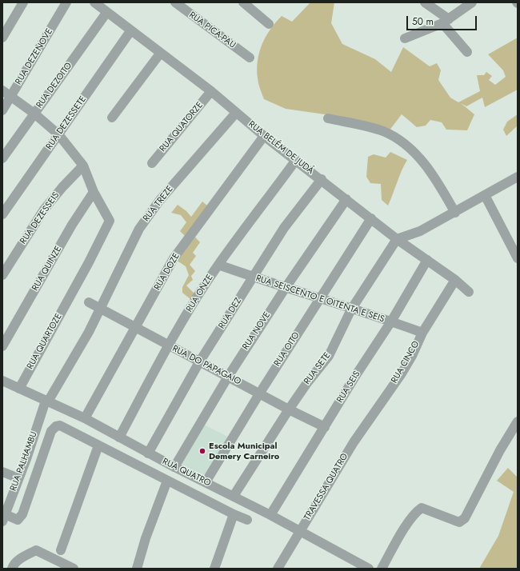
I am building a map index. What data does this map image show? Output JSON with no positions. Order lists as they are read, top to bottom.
{
  "streets": {
    "street": [
      "RUA PICA-PAU",
      "RUA DEZENOVE",
      "RUA DEZOITO",
      "RUA DEZESSETE",
      "RUA QUATORZE",
      "RUA BELÉM DE JUDÁ",
      "RUA TREZE",
      "RUA DEZESSEIS",
      "RUA QUINZE",
      "RUA DOZE",
      "RUA ONZE",
      "RUA SEISCENTO E OITENTA E SEIS",
      "RUA DEZ",
      "RUA NOVE",
      "RUA QUARTOZE",
      "RUA OITO",
      "RUA CINCO",
      "RUA DO PAPAGAIO",
      "RUA SETE",
      "RUA SEIS",
      "RUA PALHAMBU",
      "RUA QUATRO",
      "TRAVESSA QUATRO"
    ]
  },
  "crossings": [
    ["RUA DEZOITO", "RUA BELÉM DE JUDÁ"],
    ["RUA DEZESSETE", "RUA BELÉM DE JUDÁ"],
    ["RUA QUATORZE", "RUA BELÉM DE JUDÁ"],
    ["RUA BELÉM DE JUDÁ", "RUA TREZE"],
    ["RUA BELÉM DE JUDÁ", "RUA DOZE"],
    ["RUA BELÉM DE JUDÁ", "RUA ONZE"],
    ["RUA BELÉM DE JUDÁ", "RUA DEZ"],
    ["RUA BELÉM DE JUDÁ", "RUA NOVE"],
    ["RUA BELÉM DE JUDÁ", "RUA OITO"],
    ["RUA BELÉM DE JUDÁ", "RUA CINCO"],
    ["RUA BELÉM DE JUDÁ", "RUA SETE"],
    ["RUA BELÉM DE JUDÁ", "RUA SEIS"],
    ["RUA TREZE", "RUA DO PAPAGAIO"],
    ["RUA QUINZE", "RUA QUARTOZE"],
    ["RUA DOZE", "RUA DO PAPAGAIO"],
    ["RUA DOZE", "RUA QUATRO"],
    ["RUA ONZE", "RUA SEISCENTO E OITENTA E SEIS"],
    ["RUA ONZE", "RUA DO PAPAGAIO"],
    ["RUA ONZE", "RUA QUATRO"],
    ["RUA SEISCENTO E OITENTA E SEIS", "RUA DEZ"],
    ["RUA SEISCENTO E OITENTA E SEIS", "RUA NOVE"],
    ["RUA SEISCENTO E OITENTA E SEIS", "RUA OITO"],
    ["RUA SEISCENTO E OITENTA E SEIS", "RUA CINCO"],
    ["RUA SEISCENTO E OITENTA E SEIS", "RUA SETE"],
    ["RUA SEISCENTO E OITENTA E SEIS", "RUA SEIS"],
    ["RUA DEZ", "RUA DO PAPAGAIO"],
    ["RUA DEZ", "RUA QUATRO"],
    ["RUA NOVE", "RUA DO PAPAGAIO"],
    ["RUA NOVE", "RUA QUATRO"],
    ["RUA QUARTOZE", "RUA QUATRO"],
    ["RUA OITO", "RUA DO PAPAGAIO"],
    ["RUA OITO", "RUA QUATRO"],
    ["RUA CINCO", "TRAVESSA QUATRO"],
    ["RUA DO PAPAGAIO", "RUA SETE"],
    ["RUA DO PAPAGAIO", "RUA SEIS"],
    ["RUA SETE", "RUA QUATRO"],
    ["RUA SEIS", "RUA QUATRO"],
    ["RUA PALHAMBU", "RUA QUATRO"],
    ["RUA QUATRO", "TRAVESSA QUATRO"]
  ],
  "places": ["Escola Municipal Demery Carneiro"],
  "scale_bar": "50 m"
}
